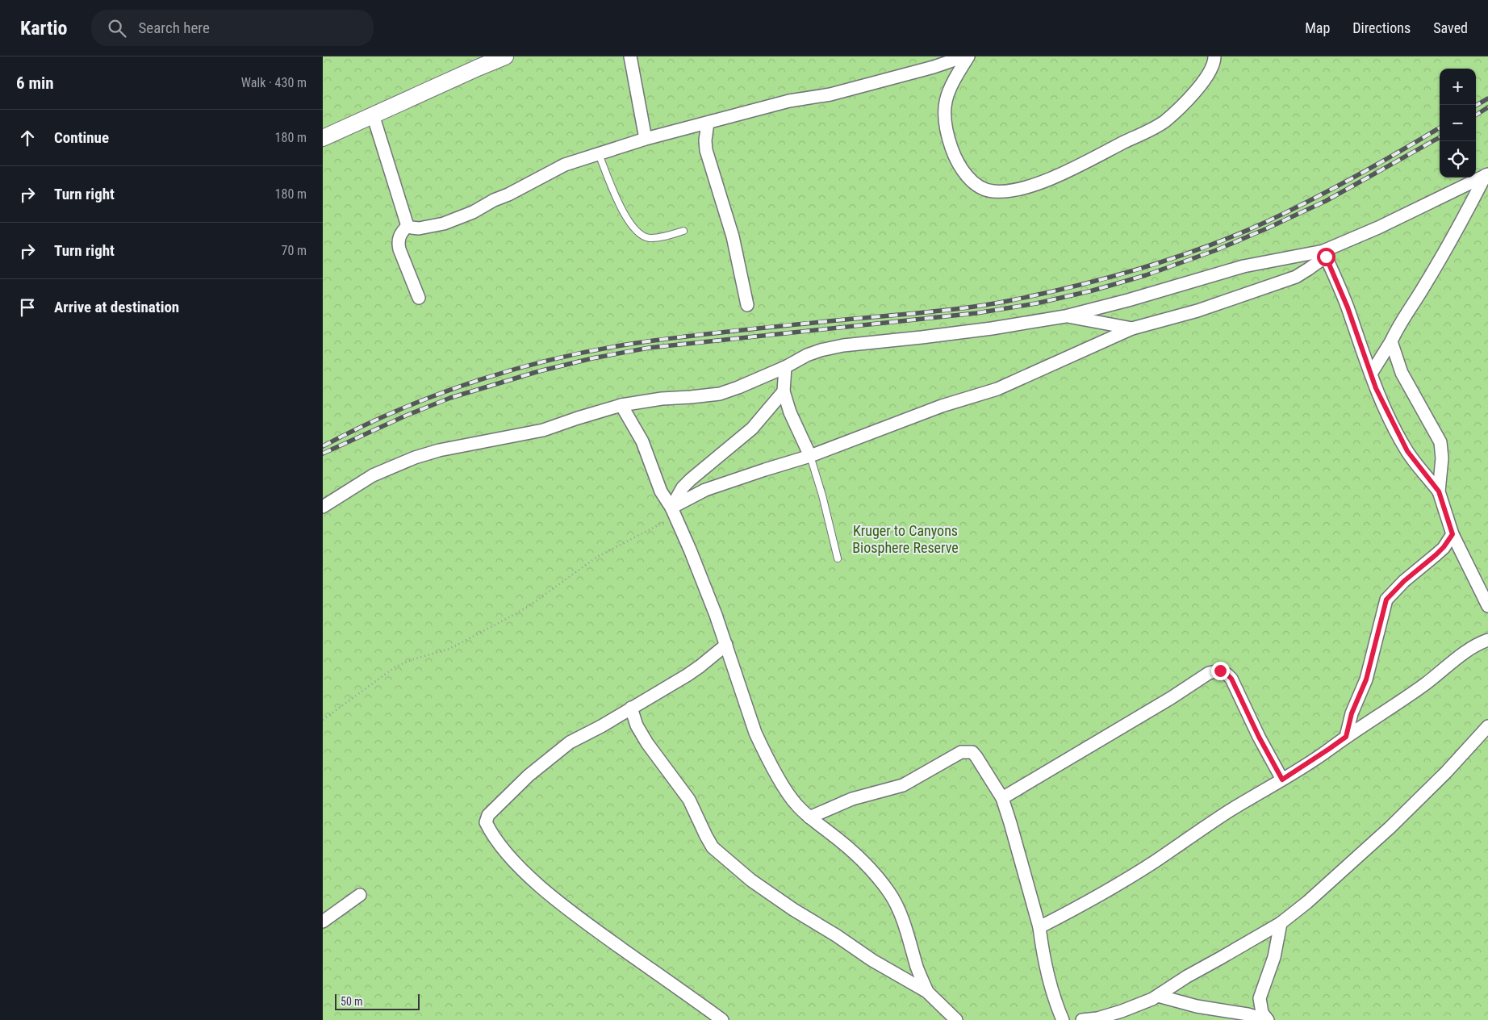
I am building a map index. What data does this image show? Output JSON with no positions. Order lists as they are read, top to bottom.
{
  "parks": ["Kruger to Canyons Biosphere Reserve"],
  "scale_bar": "50 m",
  "page": {
    "header": "Kartio",
    "search": "Search here",
    "nav": ["Map", "Directions", "Saved"],
    "heading": ["6 min", "Walk · 430 m"],
    "map_buttons": ["+", "−"],
    "list": [
      ["Continue", "180 m"],
      ["Turn right", "180 m"],
      ["Turn right", "70 m"],
      "Arrive at destination"
    ],
    "scale": "50 m"
  }
}
